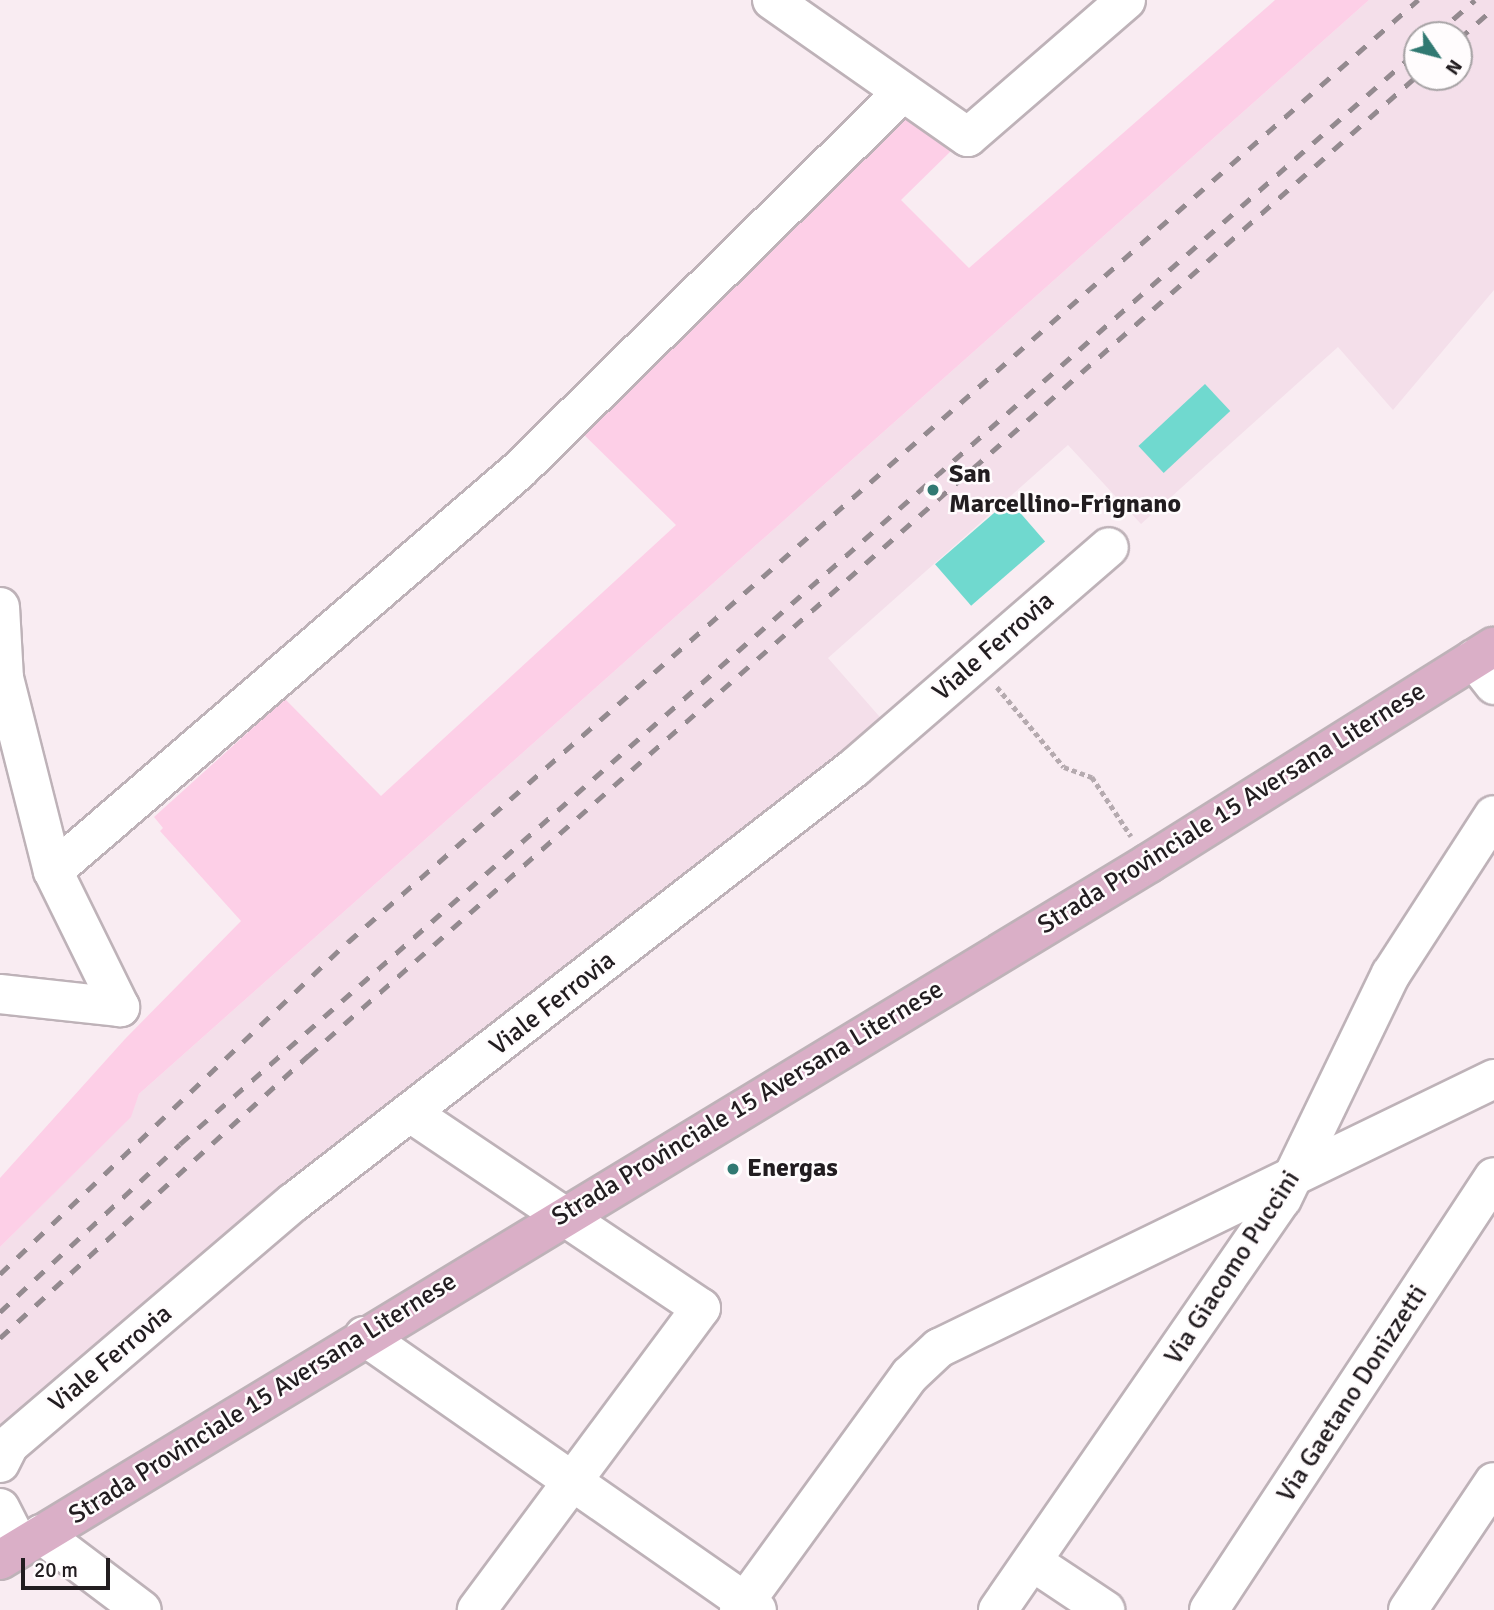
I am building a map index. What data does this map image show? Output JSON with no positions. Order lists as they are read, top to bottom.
{
  "streets": {
    "main road": ["Strada Provinciale 15 Aversana Liternese"],
    "street": ["Viale Ferrovia", "Via Giacomo Puccini", "Via Gaetano Donizzetti"]
  },
  "places": ["San Marcellino-Frignano", "Energas"],
  "scale_bar": "20 m",
  "north": "bottom right"
}
